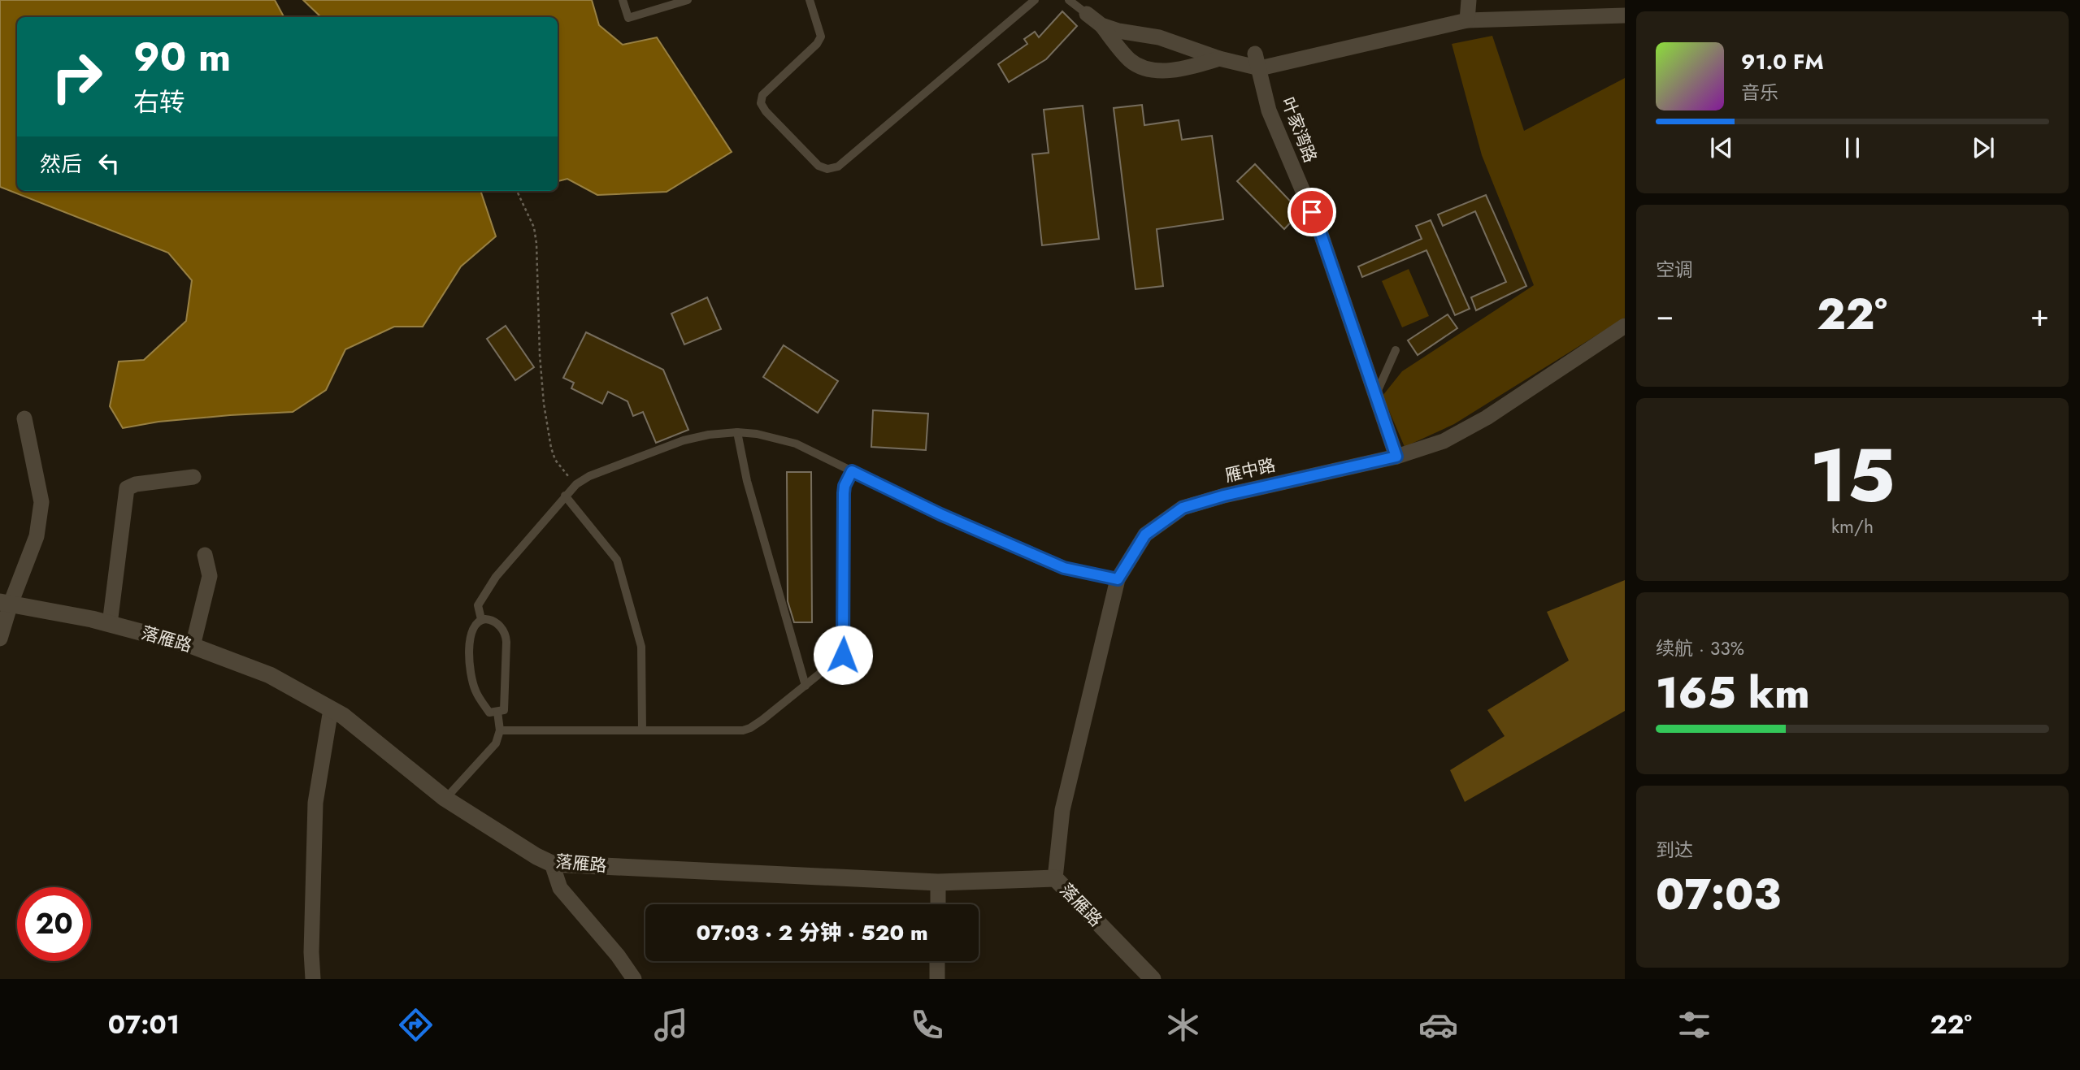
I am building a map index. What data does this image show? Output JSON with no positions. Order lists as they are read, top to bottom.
{
  "streets": {
    "street": ["叶家湾路", "雁中路", "落雁路"]
  },
  "crossings": [
    ["叶家湾路", "雁中路"],
    ["雁中路", "落雁路"]
  ],
  "page": {
    "turn": ["90 m", "右转"],
    "song": ["91.0 FM", "音乐"],
    "then": "然后",
    "tile": [
      "空调",
      ["15", "km/h"],
      ["续航 · 33%", "165 km"],
      ["到达", "07:03"]
    ],
    "heat": ["−", "22°", "+"],
    "limit": "20",
    "trip": "07:03 · 2 分钟 · 520 m",
    "tabs": ["07:01", "22°"]
  }
}
